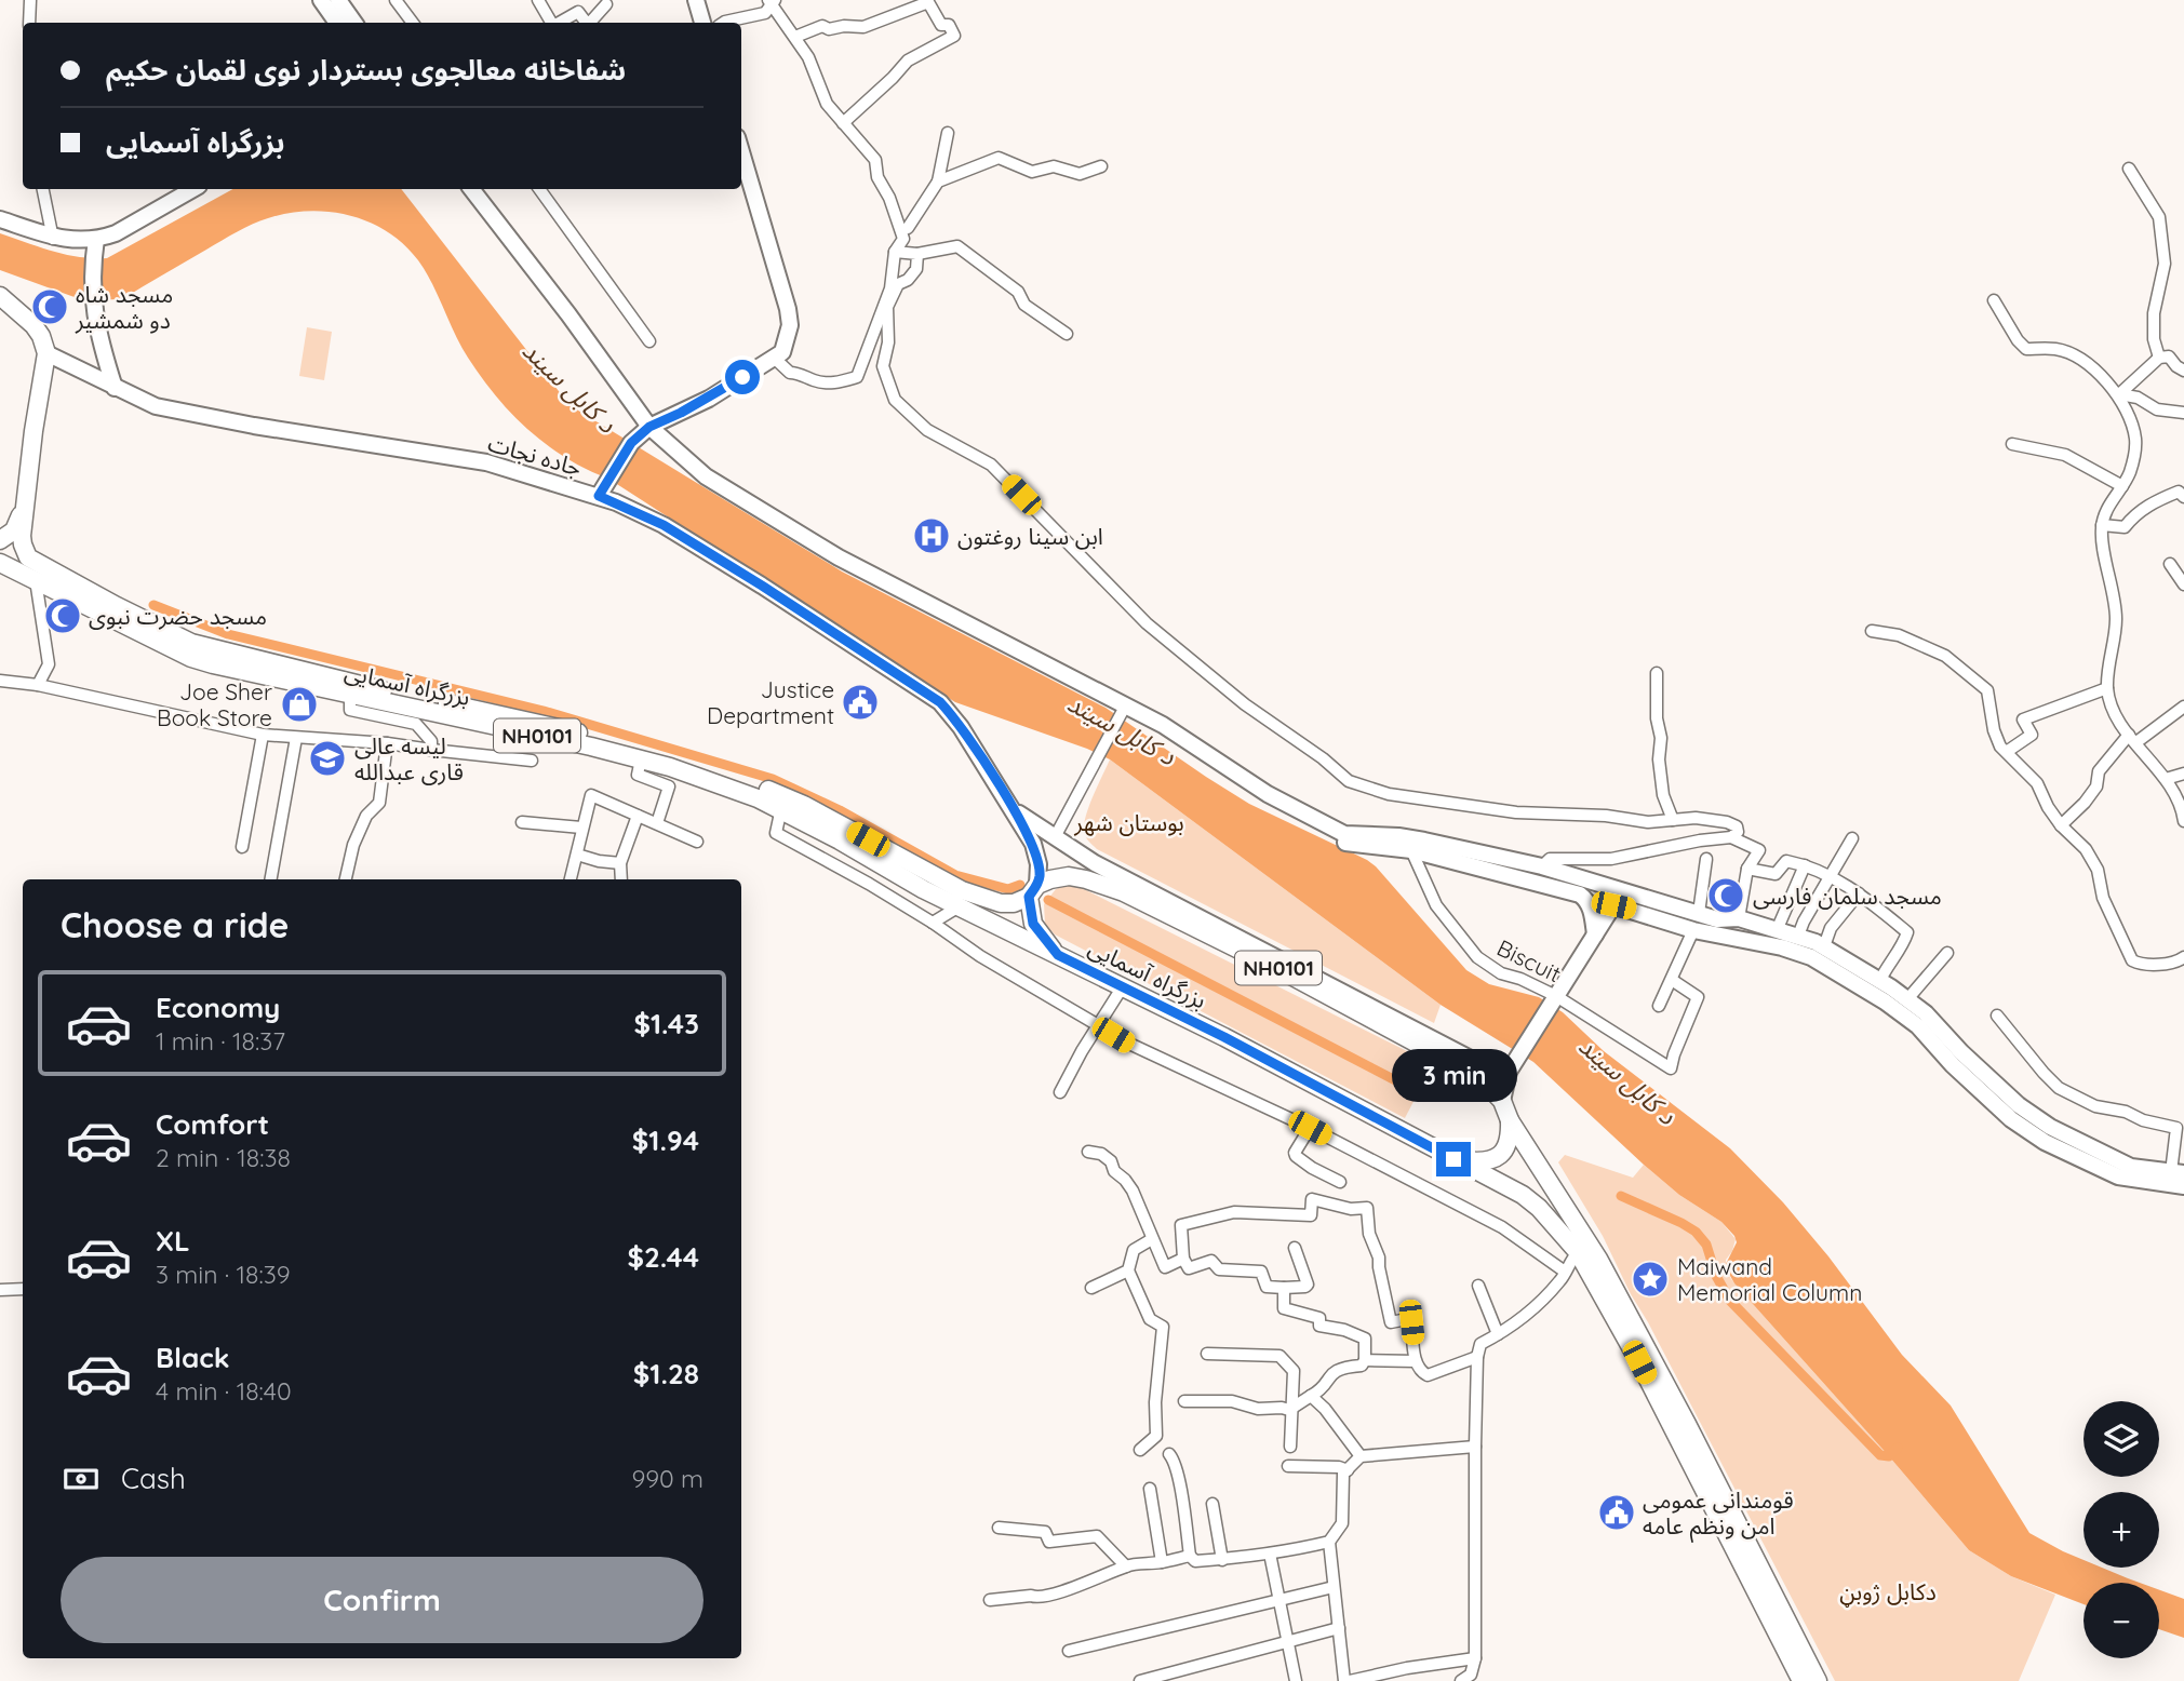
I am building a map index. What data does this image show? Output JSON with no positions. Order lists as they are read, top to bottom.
{
  "streets": {
    "highway": ["بزرگراه آسمایی", "NH0101"],
    "main road": ["جاده نجات"],
    "street": ["Biscuit"]
  },
  "crossings": [
    ["جاده نجات", "بزرگراه آسمایی"],
    ["جاده نجات", "NH0101"],
    ["بزرگراه آسمایی", "NH0101"]
  ],
  "water": ["د کابل سيند"],
  "parks": ["بوستان شهر", "دکابل ژوبڼ"],
  "places": {
    "mosque": ["مسجد شاه دو شمشیر", "مسجد حضرت نبوی", "مسجد سلمان فارسی"],
    "hospital": ["ابن سینا روغتون"],
    "public building": ["Justice Department", "قومندانی عمومی امن ونظم عامه"],
    "shop": ["Joe Sher Book Store"],
    "school or university": ["لیسه عالی قاری عبدالله"],
    "place": ["Maiwand Memorial Column"]
  },
  "page": {
    "banner": ["شفاخانه معالجوی بستردار نوی لقمان حکیم", "بزرگراه آسمایی"],
    "heading": "Choose a ride",
    "list": [
      {
        "name": "Economy",
        "note": "1 min · 18:37",
        "value": "$1.43"
      },
      {
        "name": "Comfort",
        "note": "2 min · 18:38",
        "value": "$1.94"
      },
      {
        "name": "XL",
        "note": "3 min · 18:39",
        "value": "$2.44"
      },
      {
        "name": "Black",
        "note": "4 min · 18:40",
        "value": "$1.28"
      }
    ],
    "bubble": "3 min",
    "map_buttons": ["+", "−"],
    "pay": ["Cash", "990 m"],
    "buttons": "Confirm"
  }
}
